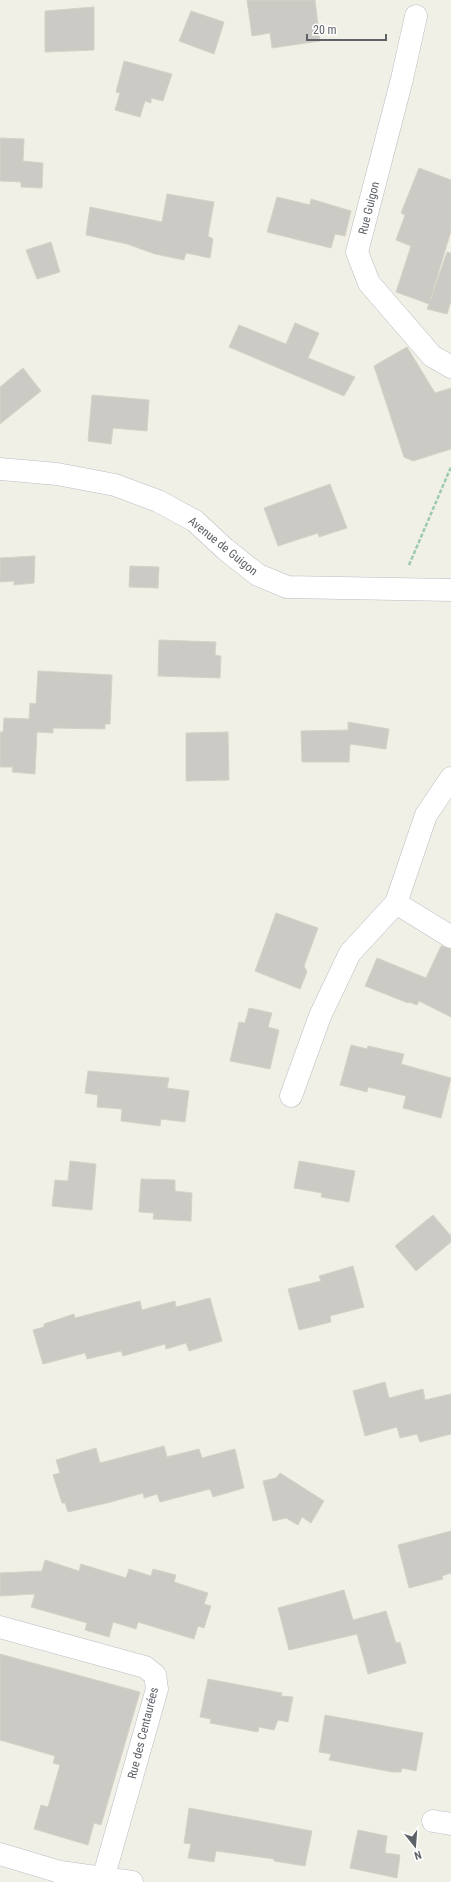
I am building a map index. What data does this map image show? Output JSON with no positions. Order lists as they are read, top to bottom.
{
  "streets": {
    "street": ["Rue Guigon", "Avenue de Guigon", "Rue des Centaurées"]
  },
  "scale_bar": "20 m",
  "north": "bottom"
}
